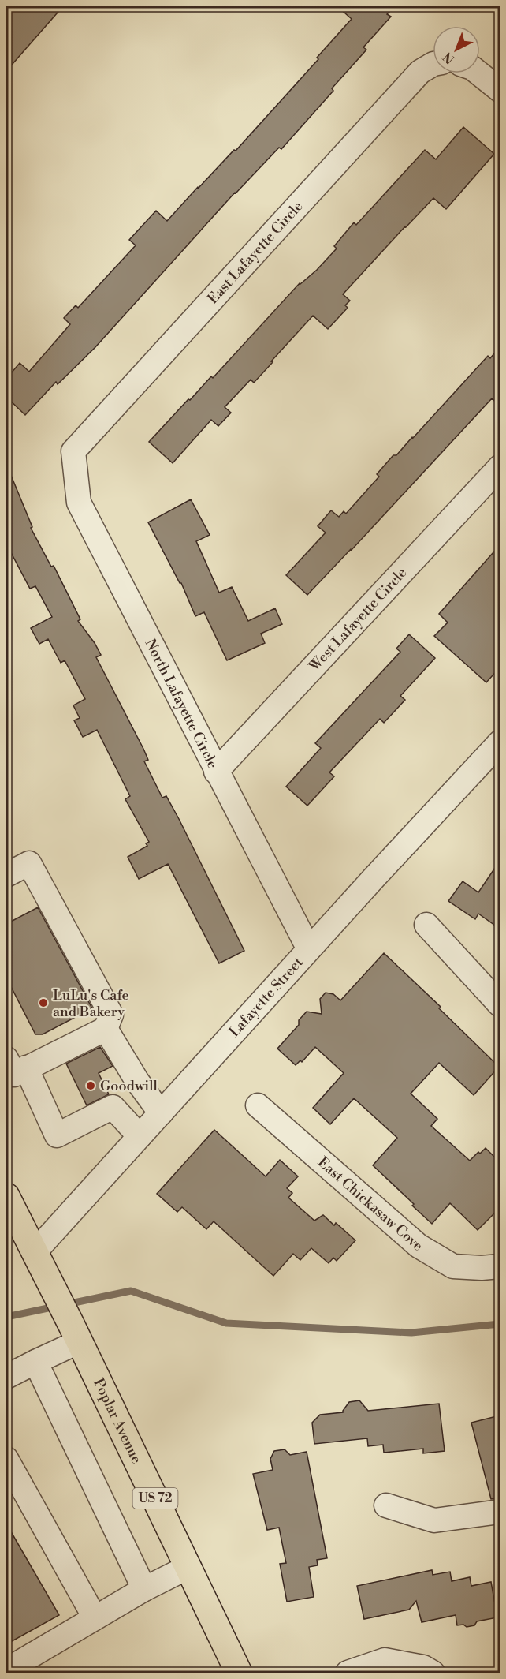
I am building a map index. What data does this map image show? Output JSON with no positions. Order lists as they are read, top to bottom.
{
  "streets": {
    "main road": ["Poplar Avenue", "US 72"],
    "street": [
      "East Lafayette Circle",
      "West Lafayette Circle",
      "North Lafayette Circle",
      "Lafayette Street",
      "East Chickasaw Cove"
    ]
  },
  "crossings": [
    ["East Lafayette Circle", "North Lafayette Circle"],
    ["West Lafayette Circle", "North Lafayette Circle"],
    ["North Lafayette Circle", "Lafayette Street"],
    ["Lafayette Street", "Poplar Avenue"]
  ],
  "places": ["LuLu's Cafe and Bakery", "Goodwill"],
  "north": "bottom left"
}
